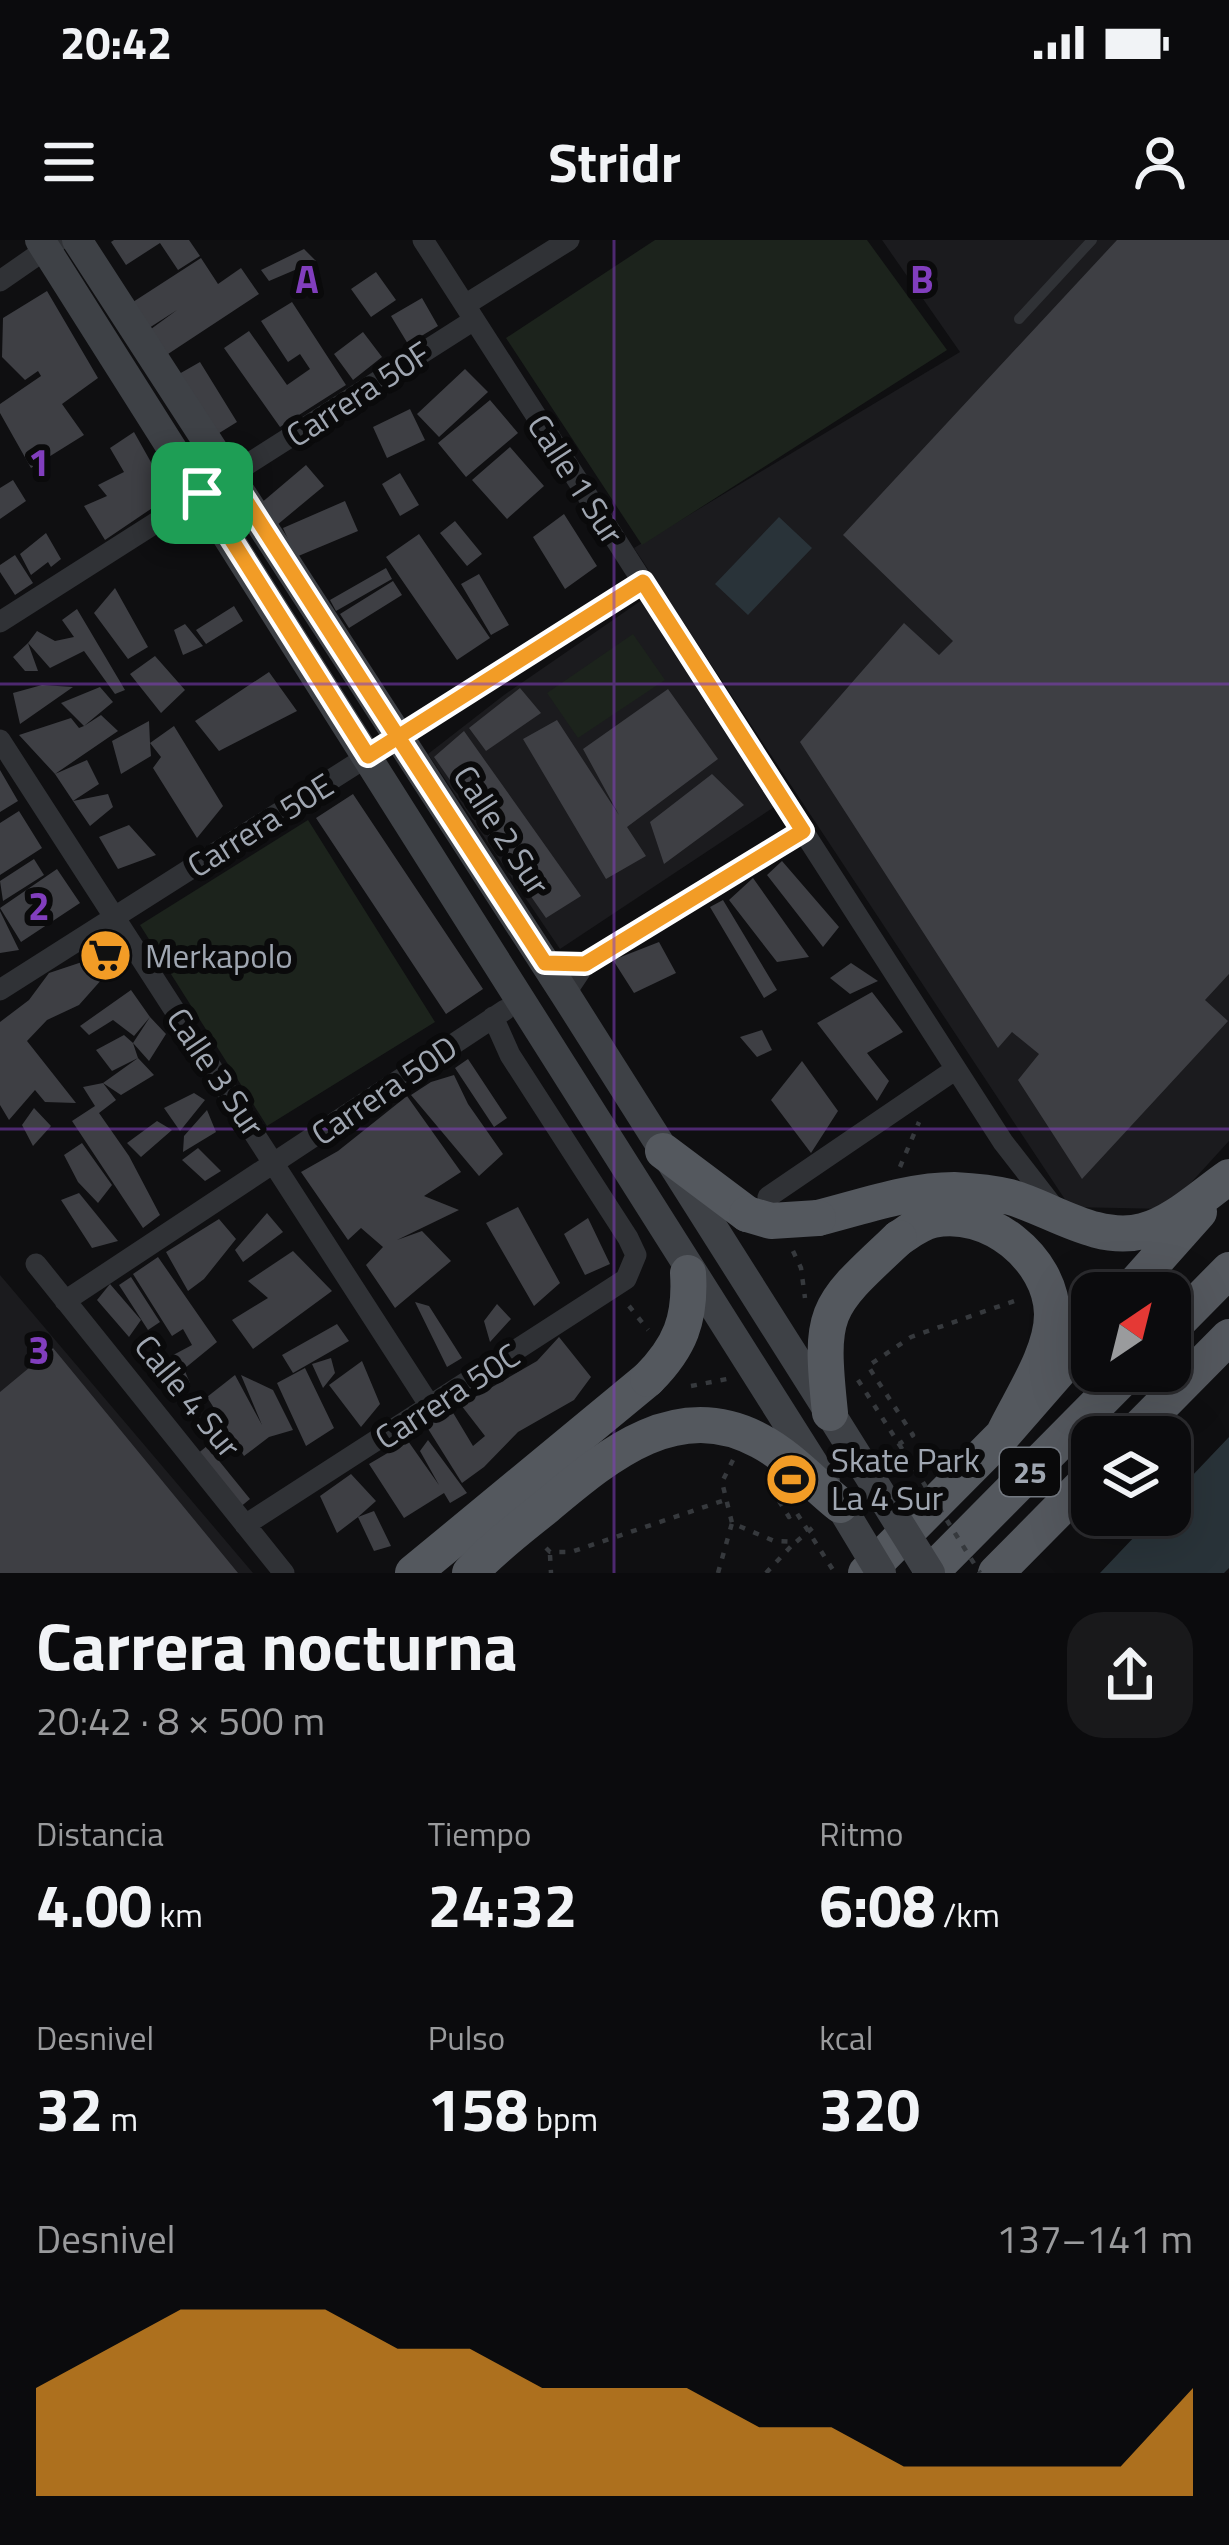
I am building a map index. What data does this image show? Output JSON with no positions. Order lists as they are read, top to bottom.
{
  "streets": {
    "highway": ["25"],
    "main road": ["Calle 2 Sur"],
    "street": [
      "Carrera 50F",
      "Calle 1 Sur",
      "Carrera 50E",
      "Calle 3 Sur",
      "Carrera 50D",
      "Calle 4 Sur",
      "Carrera 50C"
    ]
  },
  "crossings": [
    ["Carrera 50F", "Calle 1 Sur"],
    ["Carrera 50F", "Calle 2 Sur"],
    ["Calle 1 Sur", "Carrera 50E"],
    ["Carrera 50E", "Calle 2 Sur"],
    ["Carrera 50E", "Calle 3 Sur"],
    ["Calle 3 Sur", "Carrera 50D"],
    ["Calle 3 Sur", "Carrera 50C"],
    ["Carrera 50D", "Calle 4 Sur"],
    ["Carrera 50D", "Carrera 50C"],
    ["Calle 4 Sur", "Carrera 50C"]
  ],
  "places": {
    "supermarket": ["Merkapolo"],
    "sports": ["Skate Park La 4 Sur"]
  },
  "north": "top right",
  "page": {
    "status": "20:42",
    "header": "Stridr",
    "heading": ["Carrera nocturna", "20:42 · 8 × 500 m"],
    "stats": [
      ["Distancia", "4.00 km"],
      ["Tiempo", "24:32"],
      ["Ritmo", "6:08 /km"],
      ["Desnivel", "32 m"],
      ["Pulso", "158 bpm"],
      ["kcal", "320"]
    ],
    "chart": ["Desnivel", "137–141 m"]
  },
  "grid": {
    "columns": ["A", "B"],
    "rows": ["1", "2", "3"]
  }
}
